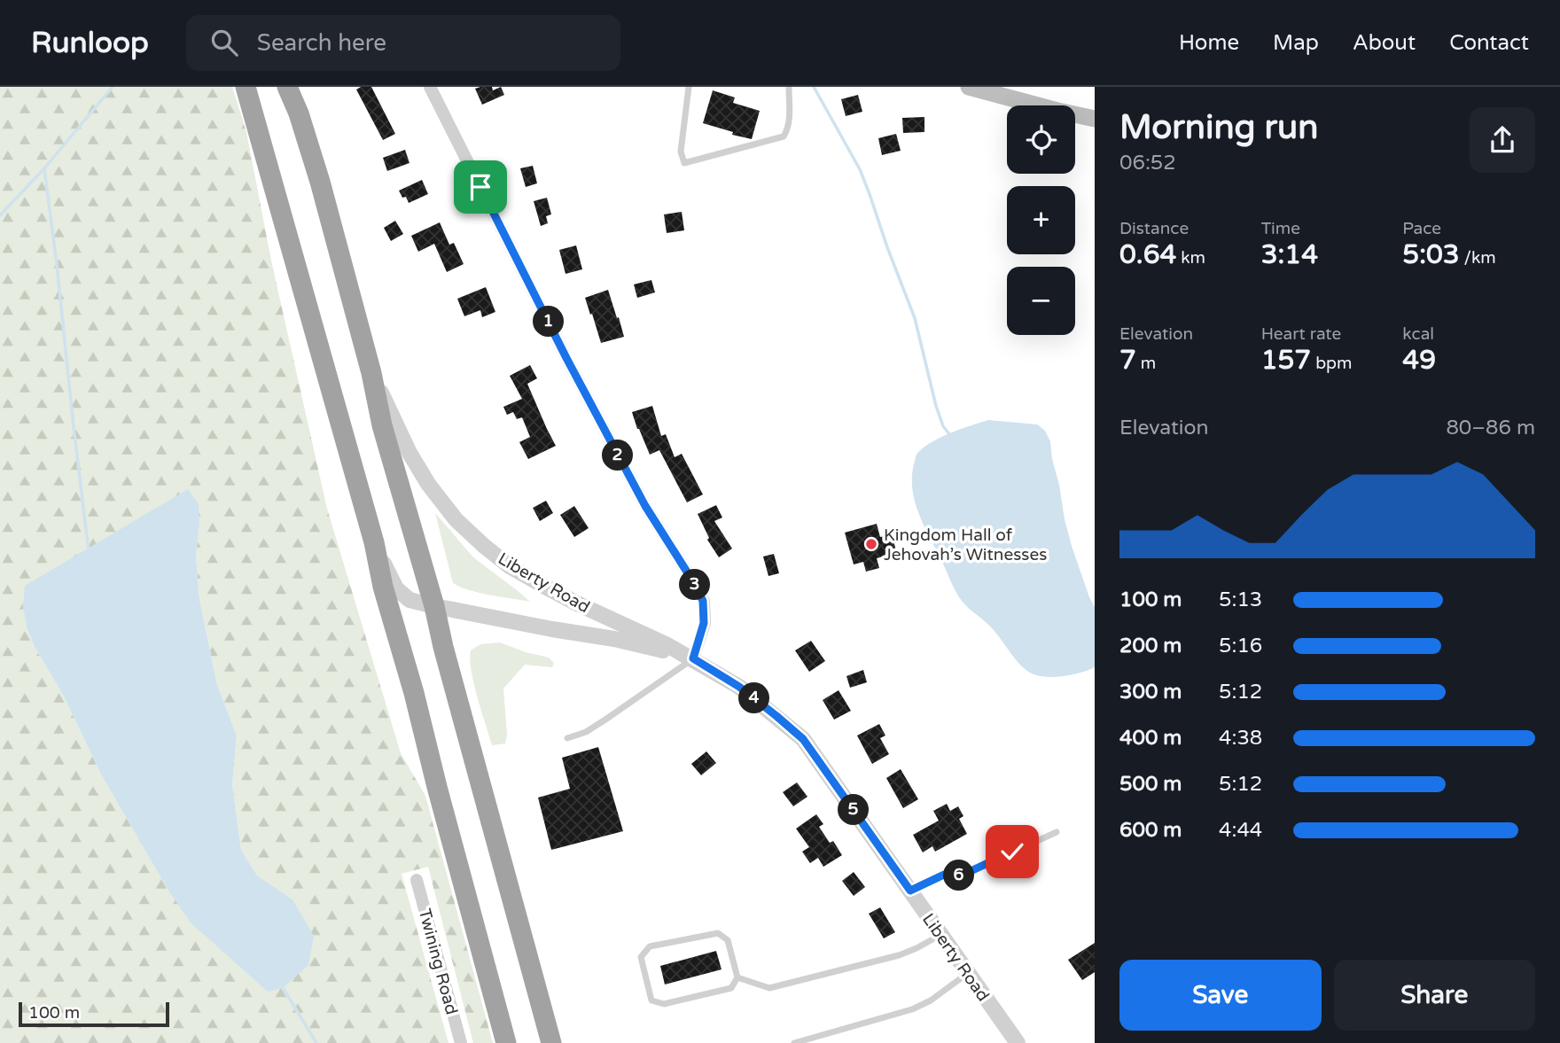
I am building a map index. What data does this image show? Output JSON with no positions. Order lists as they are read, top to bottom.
{
  "streets": {
    "street": ["Liberty Road", "Twining Road"]
  },
  "places": ["Kingdom Hall of Jehovah’s Witnesses"],
  "scale_bar": "100 m",
  "page": {
    "header": "Runloop",
    "search": "Search here",
    "nav": [
      "Home",
      "Map",
      "About",
      "Contact"
    ],
    "heading": ["Morning run", "06:52"],
    "map_buttons": ["+", "−"],
    "stats": [
      ["Distance", "0.64 km"],
      ["Time", "3:14"],
      ["Pace", "5:03 /km"],
      ["Elevation", "7 m"],
      ["Heart rate", "157 bpm"],
      ["kcal", "49"]
    ],
    "pins": [
      "1",
      "2",
      "3",
      "4",
      "5",
      "6"
    ],
    "chart": ["Elevation", "80–86 m"],
    "list": [
      {
        "name": "100 m",
        "note": "5:13"
      },
      {
        "name": "200 m",
        "note": "5:16"
      },
      {
        "name": "300 m",
        "note": "5:12"
      },
      {
        "name": "400 m",
        "note": "4:38"
      },
      {
        "name": "500 m",
        "note": "5:12"
      },
      {
        "name": "600 m",
        "note": "4:44"
      }
    ],
    "buttons": ["Save", "Share"],
    "scale": "100 m"
  }
}
